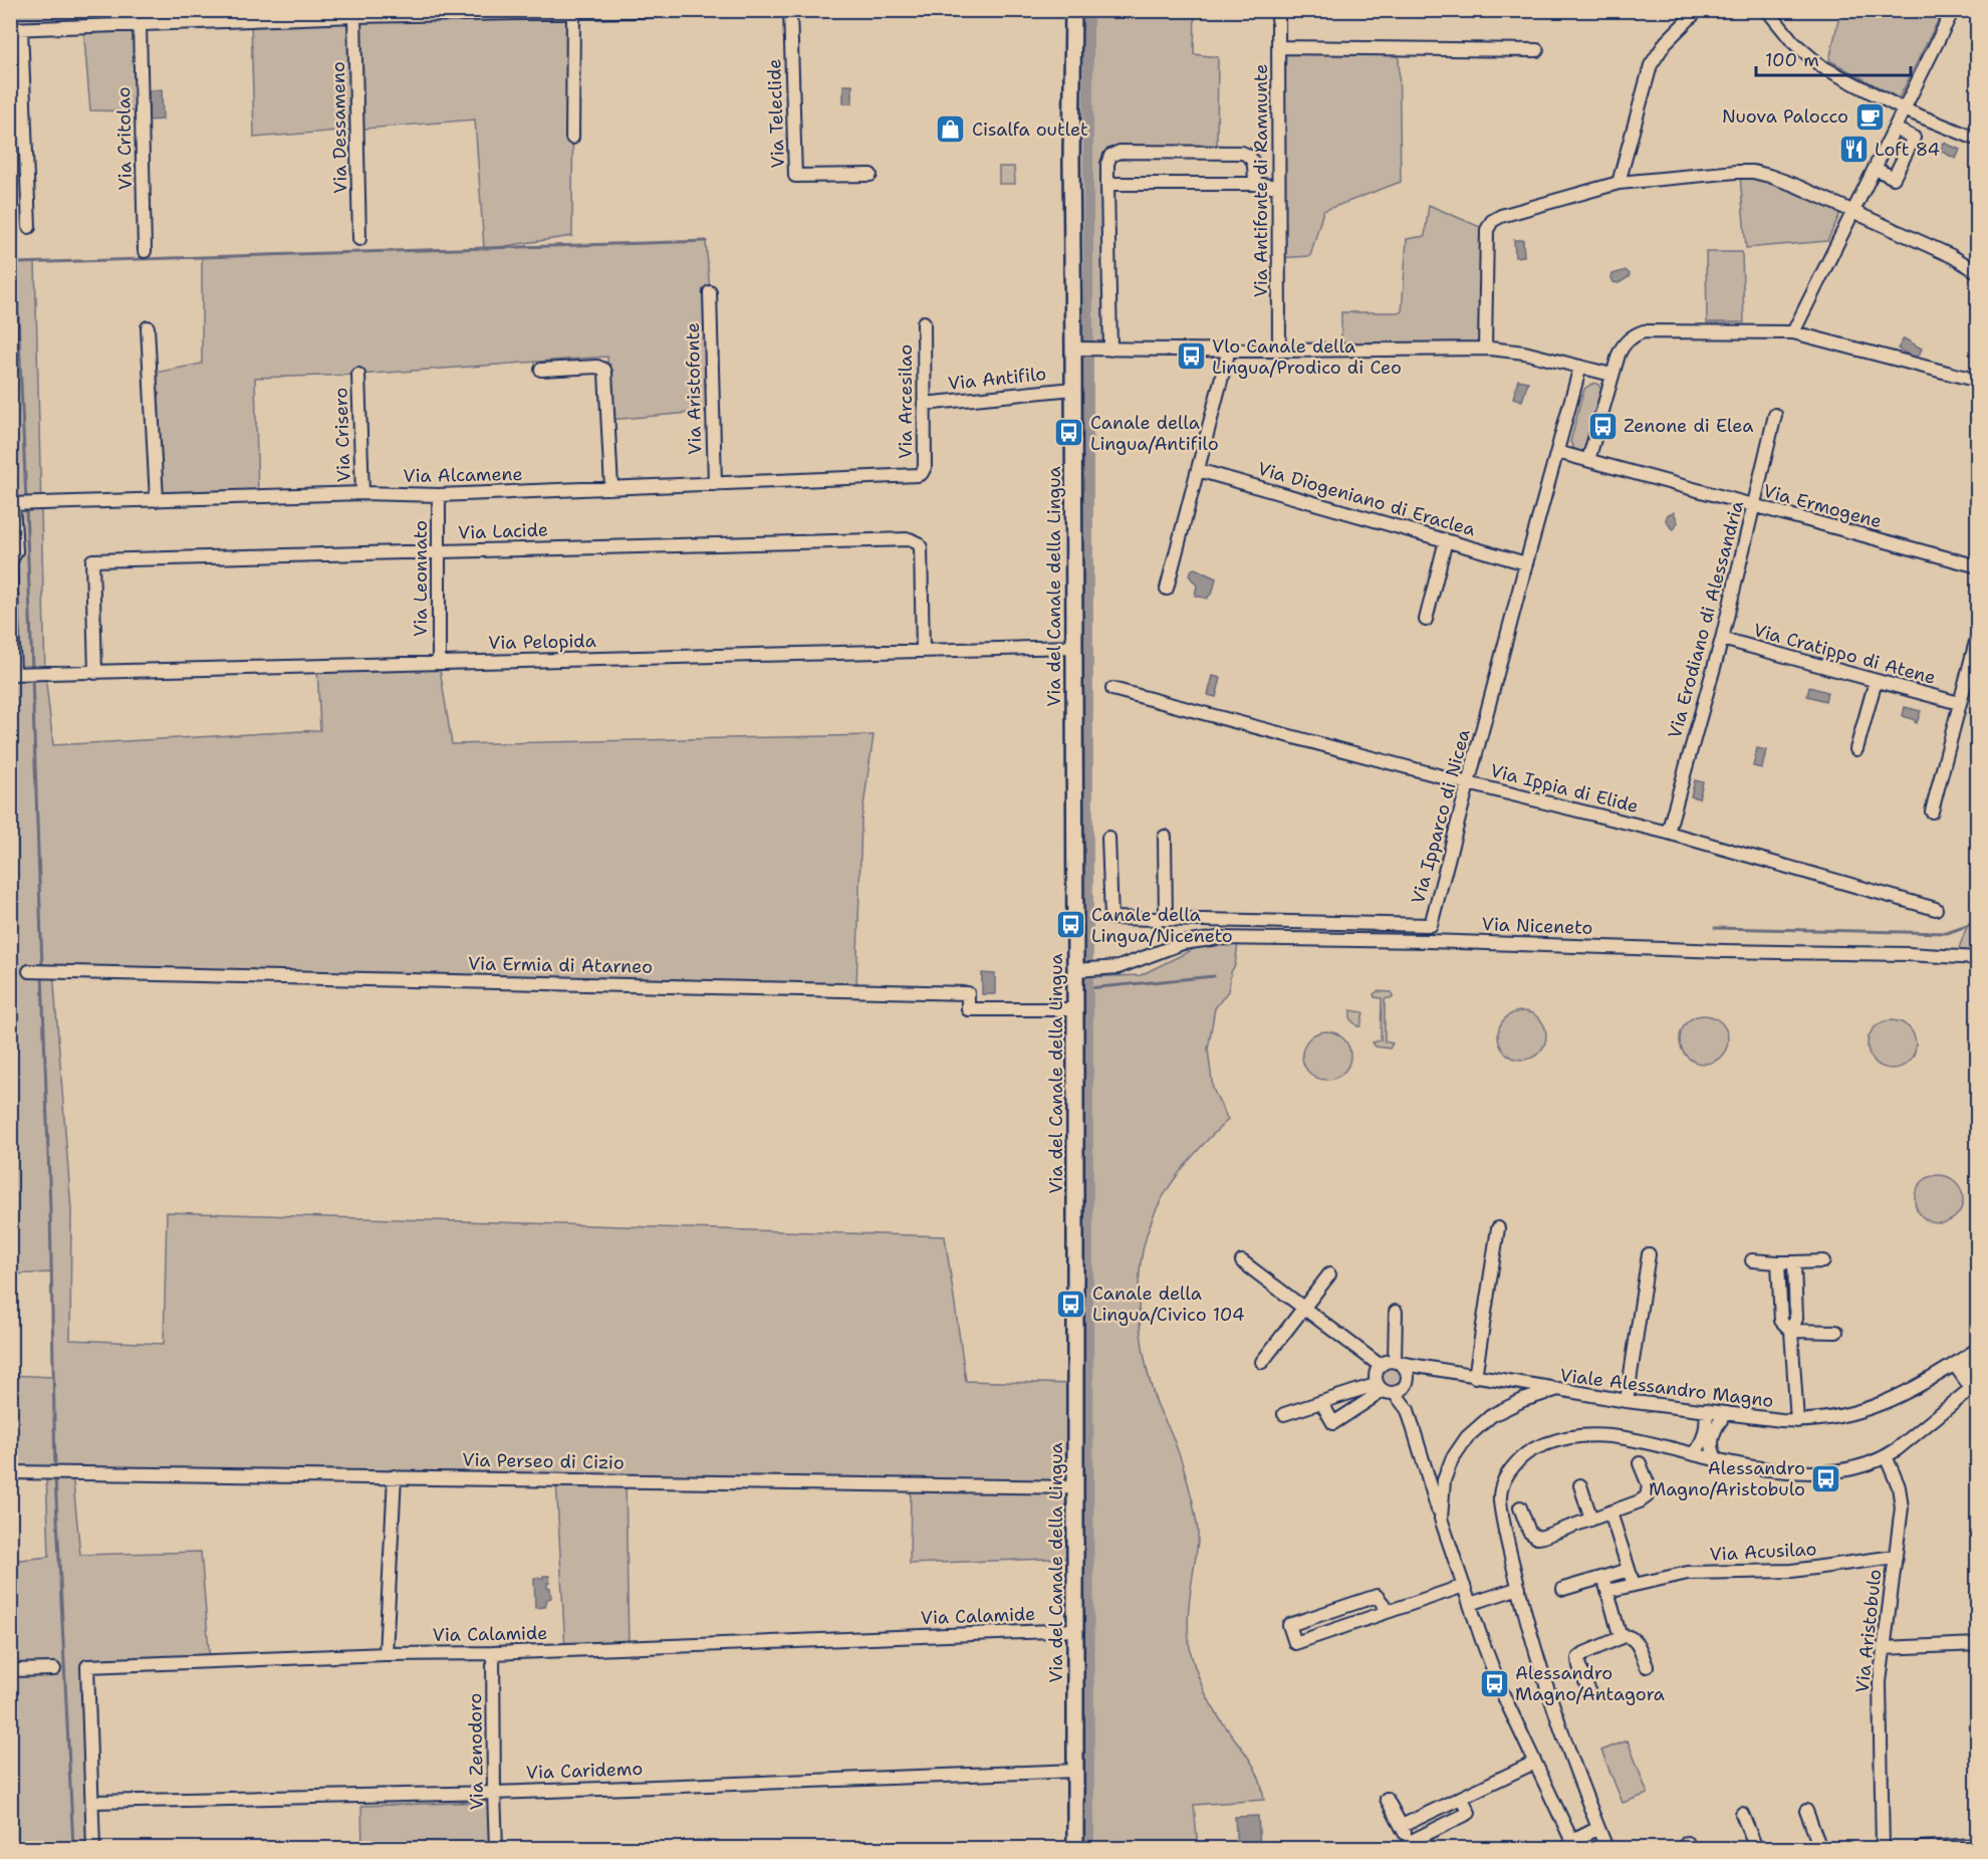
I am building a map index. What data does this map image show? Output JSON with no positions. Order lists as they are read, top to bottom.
{
  "streets": {
    "street": [
      "Via Teleclide",
      "Via Dessameno",
      "Via Critolao",
      "Via Antifonte di Ramnunte",
      "Via Antifilo",
      "Via Aristofonte",
      "Via Arcesilao",
      "Via Crisero",
      "Via Alcamene",
      "Via Diogeniano di Eraclea",
      "Via Ermogene",
      "Via Lacide",
      "Via Leonnato",
      "Via del Canale della Lingua",
      "Via Erodiano di Alessandria",
      "Via Pelopida",
      "Via Cratippo di Atene",
      "Via Ippia di Elide",
      "Via Ipparco di Nicea",
      "Via Niceneto",
      "Via Ermia di Atarneo",
      "Viale Alessandro Magno",
      "Via Perseo di Cizio",
      "Via Acusilao",
      "Via Calamide",
      "Via Aristobulo",
      "Via Zenodoro",
      "Via Caridemo"
    ]
  },
  "crossings": [
    ["Via Antifilo", "Via Arcesilao"],
    ["Via Antifilo", "Via del Canale della Lingua"],
    ["Via Aristofonte", "Via Alcamene"],
    ["Via Arcesilao", "Via Alcamene"],
    ["Via Crisero", "Via Alcamene"],
    ["Via Alcamene", "Via Leonnato"],
    ["Via Diogeniano di Eraclea", "Via Ipparco di Nicea"],
    ["Via Ermogene", "Via Erodiano di Alessandria"],
    ["Via Ermogene", "Via Ipparco di Nicea"],
    ["Via Lacide", "Via Leonnato"],
    ["Via Lacide", "Via Pelopida"],
    ["Via Leonnato", "Via Pelopida"],
    ["Via del Canale della Lingua", "Via Pelopida"],
    ["Via del Canale della Lingua", "Via Niceneto"],
    ["Via del Canale della Lingua", "Via Ermia di Atarneo"],
    ["Via del Canale della Lingua", "Via Perseo di Cizio"],
    ["Via del Canale della Lingua", "Via Calamide"],
    ["Via del Canale della Lingua", "Via Caridemo"],
    ["Via Erodiano di Alessandria", "Via Cratippo di Atene"],
    ["Via Erodiano di Alessandria", "Via Ippia di Elide"],
    ["Via Ippia di Elide", "Via Ipparco di Nicea"],
    ["Via Acusilao", "Via Aristobulo"],
    ["Via Calamide", "Via Zenodoro"],
    ["Via Calamide", "Via Caridemo"],
    ["Via Zenodoro", "Via Caridemo"]
  ],
  "places": {
    "cafe": ["Nuova Palocco"],
    "shop": ["Cisalfa outlet"],
    "restaurant": ["Loft 84"],
    "bus stop": [
      "Vlo Canale della Lingua/Prodico di Ceo",
      "Zenone di Elea",
      "Canale della Lingua/Antifilo",
      "Canale della Lingua/Niceneto",
      "Canale della Lingua/Civico 104",
      "Alessandro Magno/Aristobulo",
      "Alessandro Magno/Antagora"
    ]
  },
  "scale_bar": "100 m"
}
